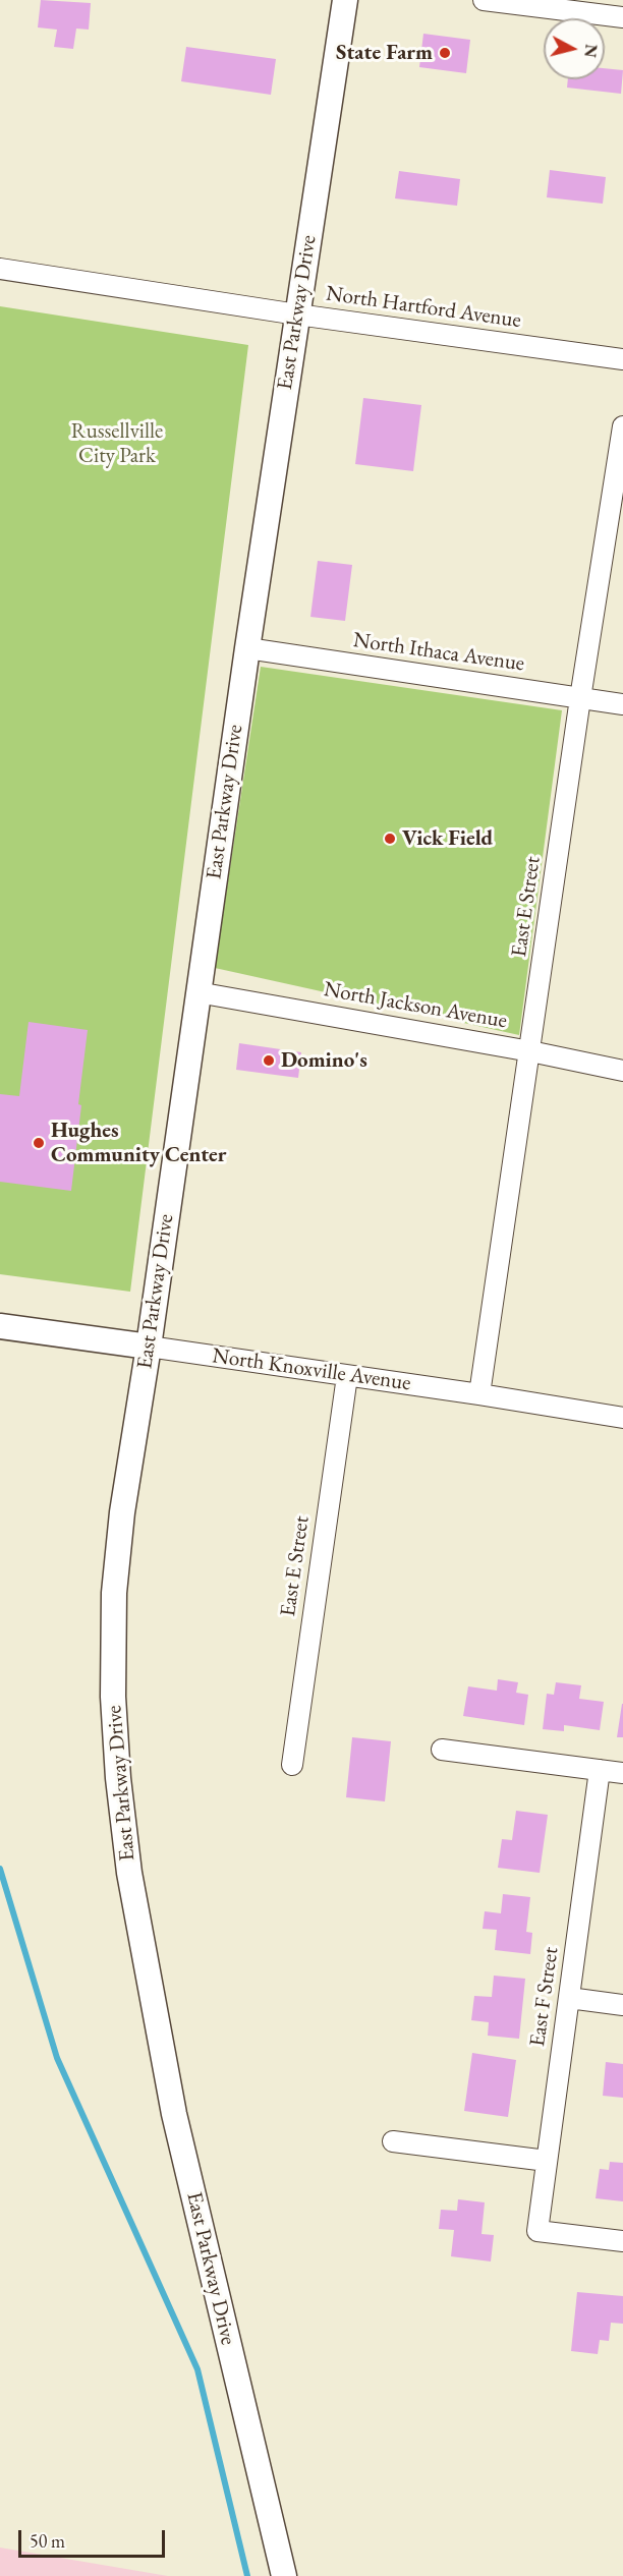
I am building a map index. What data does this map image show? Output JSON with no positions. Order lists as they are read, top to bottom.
{
  "streets": {
    "main road": ["East Parkway Drive", "North Knoxville Avenue"],
    "street": [
      "North Hartford Avenue",
      "North Ithaca Avenue",
      "East E Street",
      "North Jackson Avenue",
      "East F Street"
    ]
  },
  "crossings": [
    ["North Hartford Avenue", "East Parkway Drive"],
    ["East Parkway Drive", "North Ithaca Avenue"],
    ["East Parkway Drive", "North Jackson Avenue"],
    ["East Parkway Drive", "North Knoxville Avenue"],
    ["North Ithaca Avenue", "East E Street"],
    ["East E Street", "North Jackson Avenue"],
    ["East E Street", "North Knoxville Avenue"]
  ],
  "parks": ["Russellville City Park"],
  "places": [
    "State Farm",
    "Vick Field",
    "Domino's",
    "Hughes Community Center"
  ],
  "scale_bar": "50 m",
  "north": "right"
}
